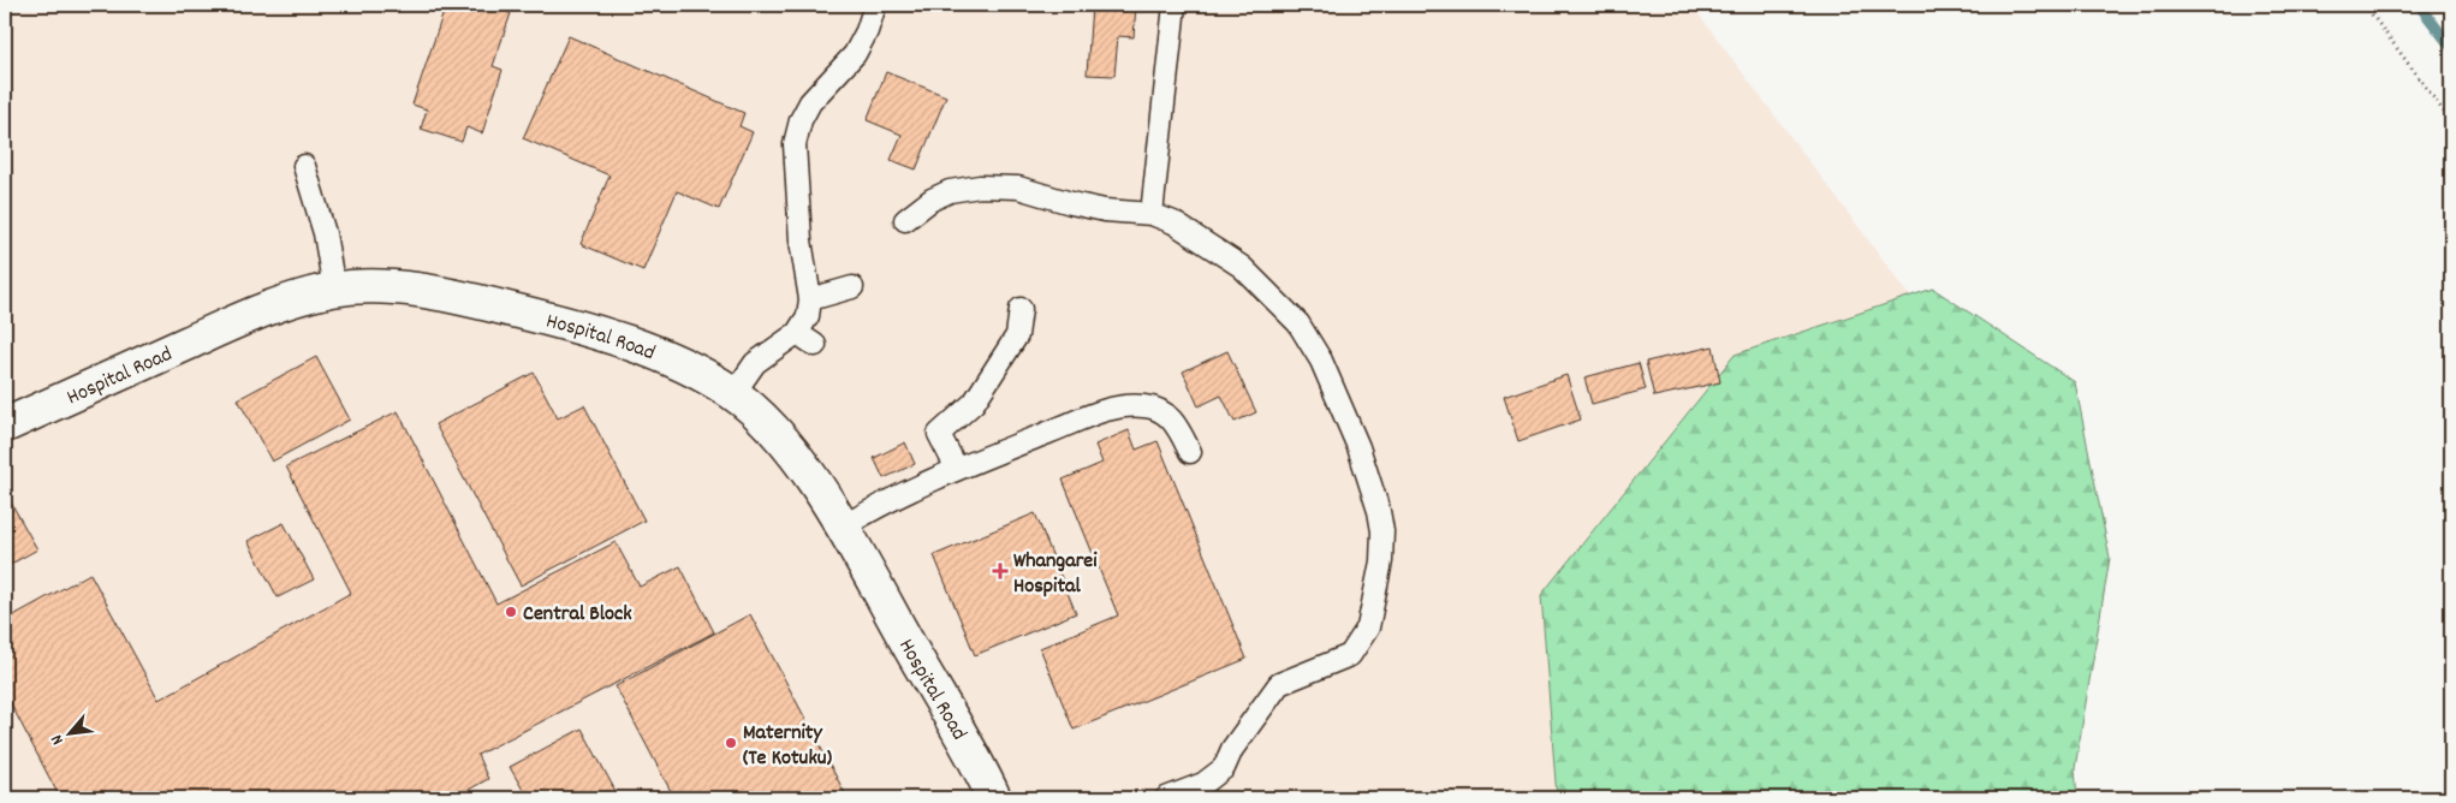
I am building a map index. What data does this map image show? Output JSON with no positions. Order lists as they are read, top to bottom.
{
  "streets": {
    "street": ["Hospital Road"]
  },
  "places": {
    "health": ["Whangarei Hospital"],
    "other": ["Central Block", "Maternity (Te Kotuku)"]
  },
  "north": "bottom left"
}
